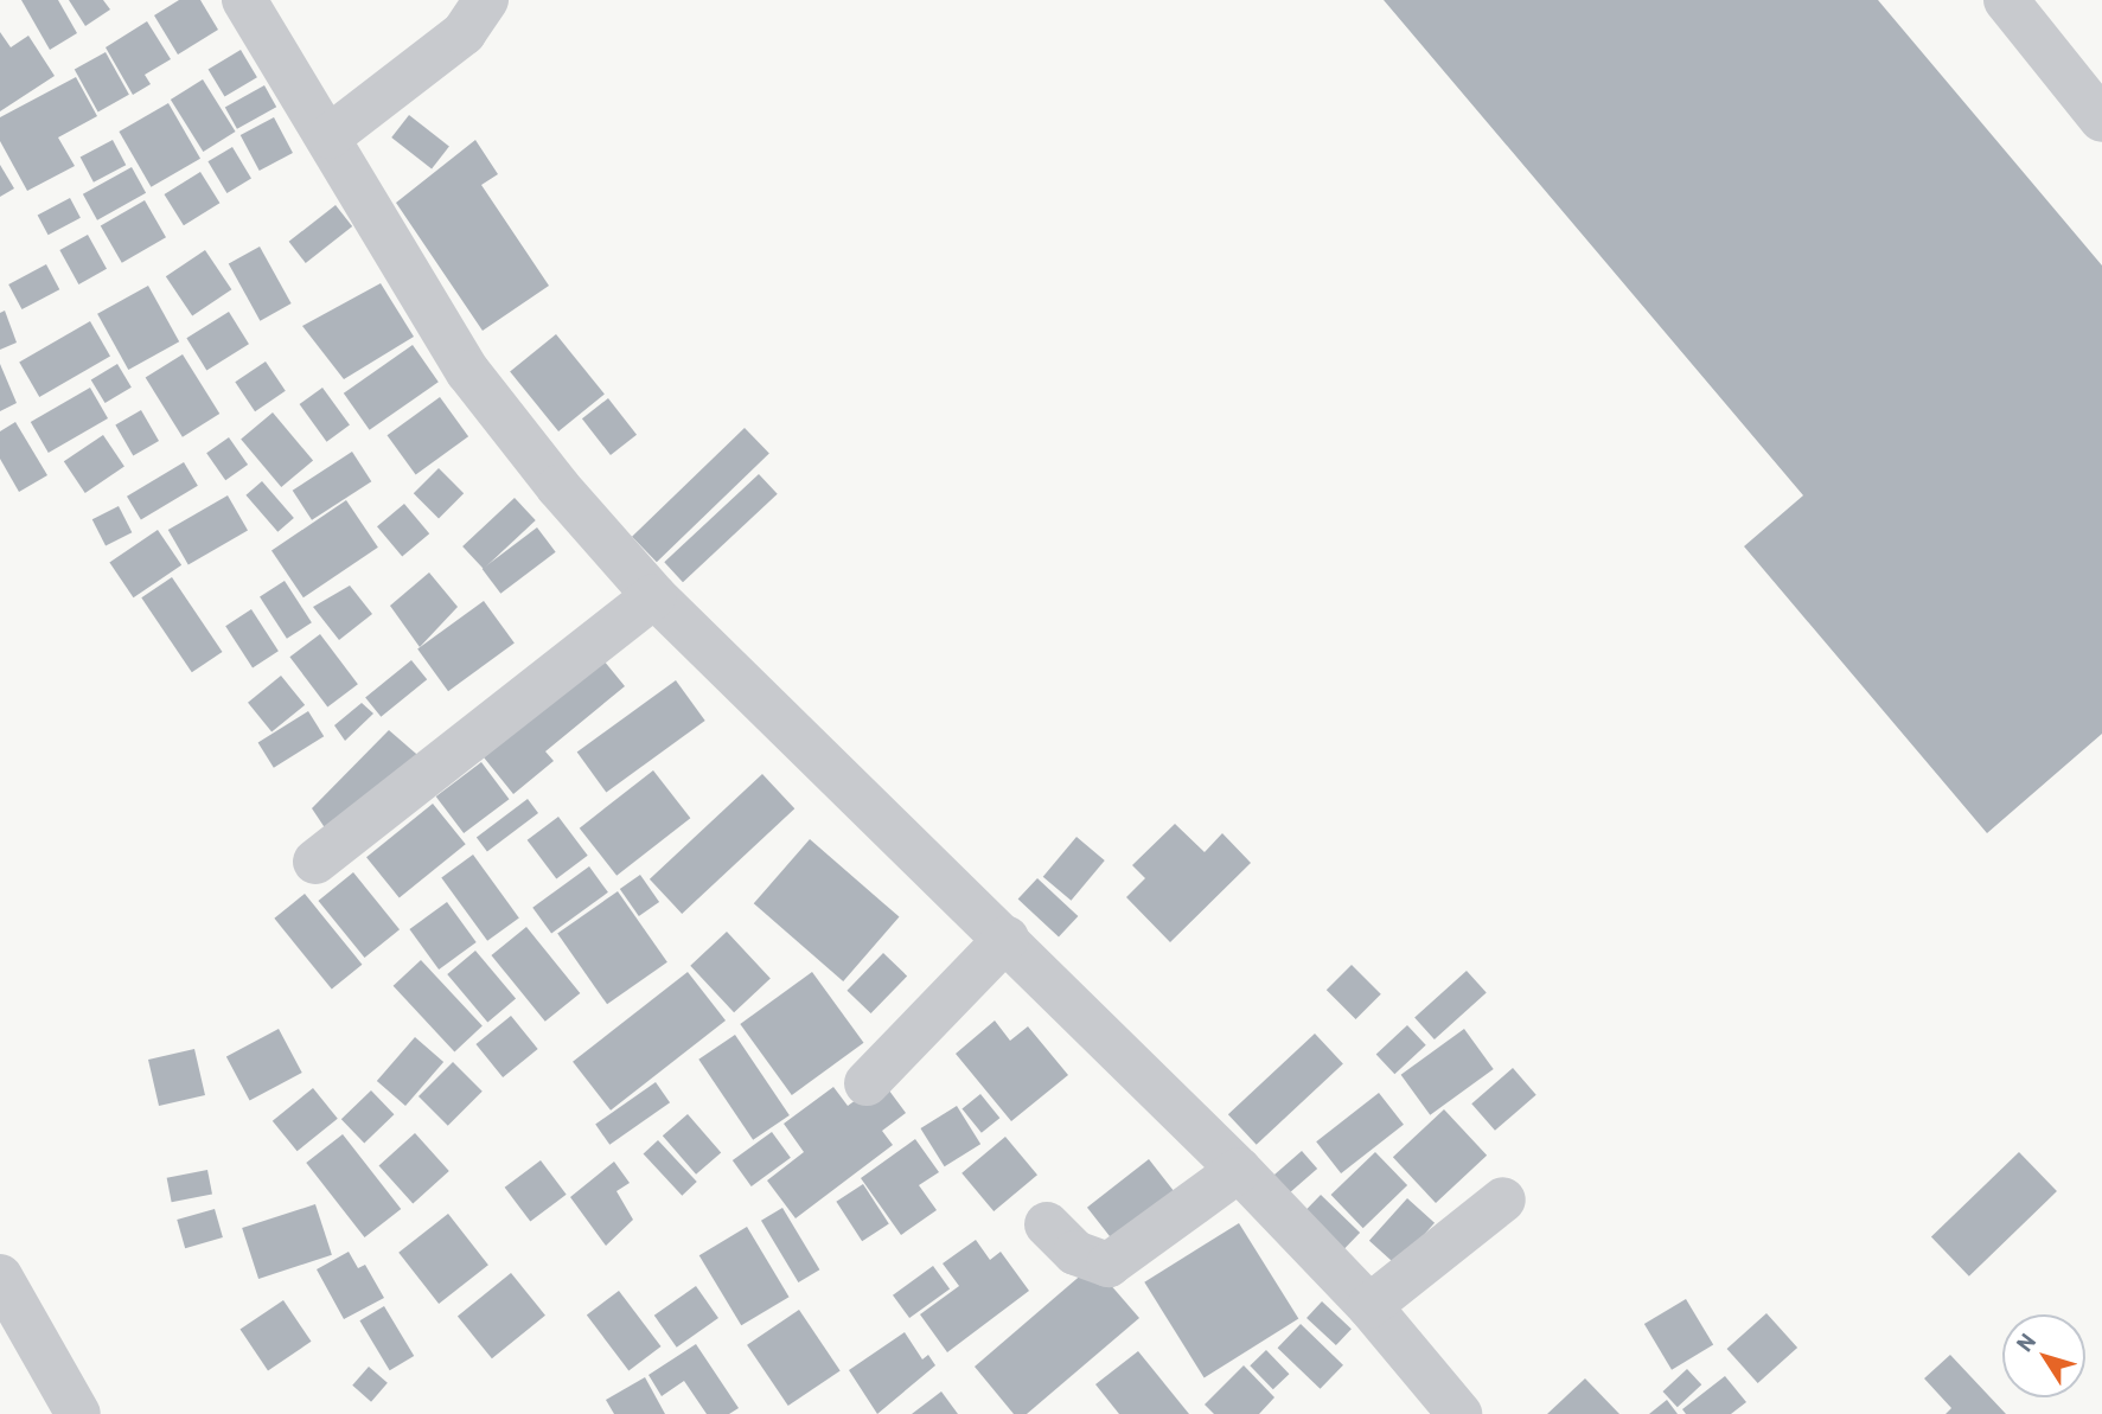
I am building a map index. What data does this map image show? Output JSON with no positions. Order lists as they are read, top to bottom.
{
  "north": "top left"
}
